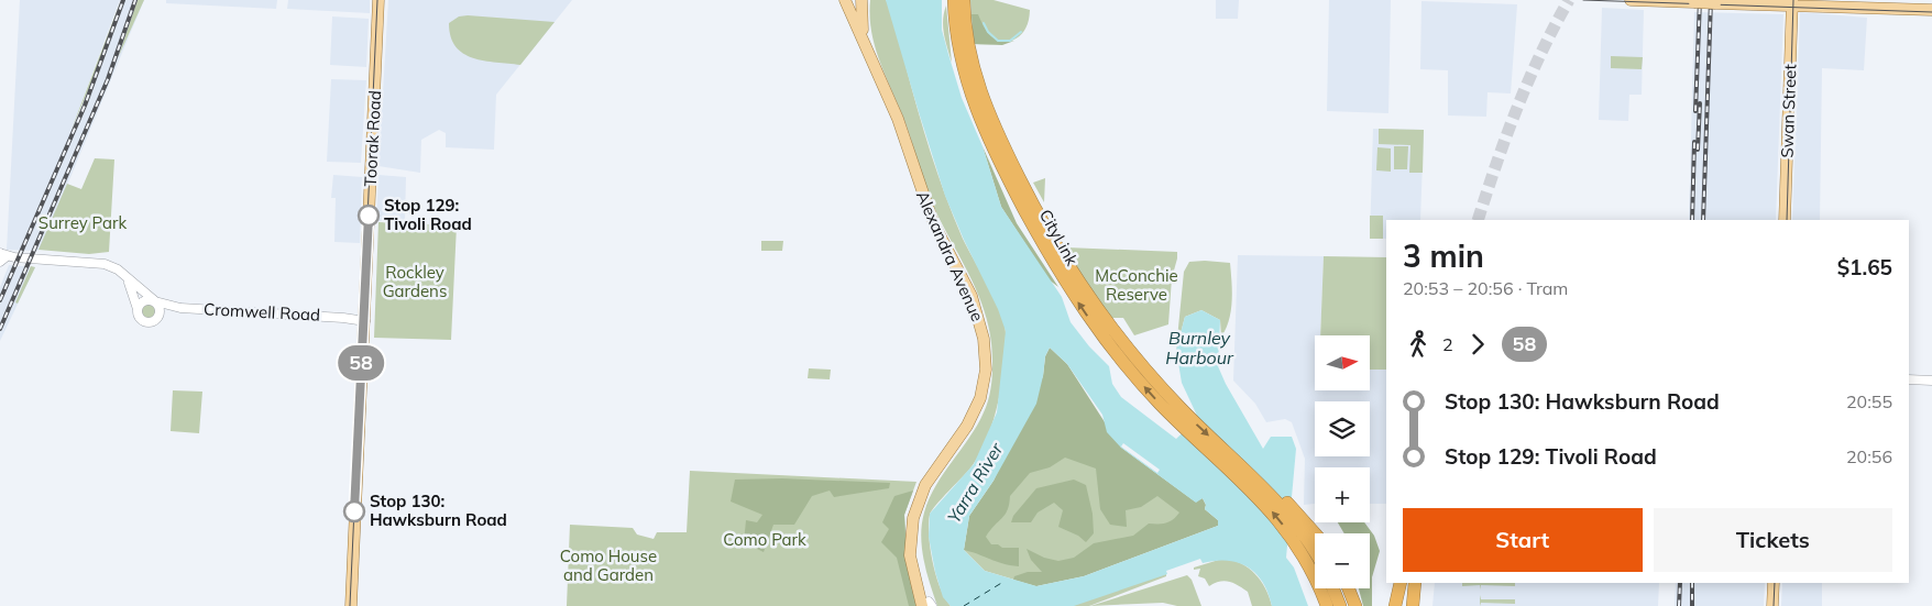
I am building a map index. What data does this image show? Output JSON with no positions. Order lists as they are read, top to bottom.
{
  "streets": {
    "highway": ["CityLink"],
    "main road": ["Swan Street", "Toorak Road", "Alexandra Avenue"],
    "street": ["Cromwell Road"]
  },
  "crossings": [
    ["Toorak Road", "Cromwell Road"]
  ],
  "water": ["Burnley Harbour", "Yarra River"],
  "parks": [
    "Surrey Park",
    "Rockley Gardens",
    "McConchie Reserve",
    "Como Park",
    "Como House and Garden"
  ],
  "places": ["Stop 129: Tivoli Road", "Stop 130: Hawksburn Road"],
  "lines": ["tram line 58"],
  "north": "right",
  "page": {
    "on_map": "58",
    "heading": ["3 min", "20:53 – 20:56 · Tram", "$1.65"],
    "legs": ["2", "58"],
    "map_buttons": ["+", "−"],
    "list": [
      {
        "name": "Stop 130: Hawksburn Road",
        "value": "20:55"
      },
      {
        "name": "Stop 129: Tivoli Road",
        "value": "20:56"
      }
    ],
    "buttons": ["Start", "Tickets"]
  }
}
